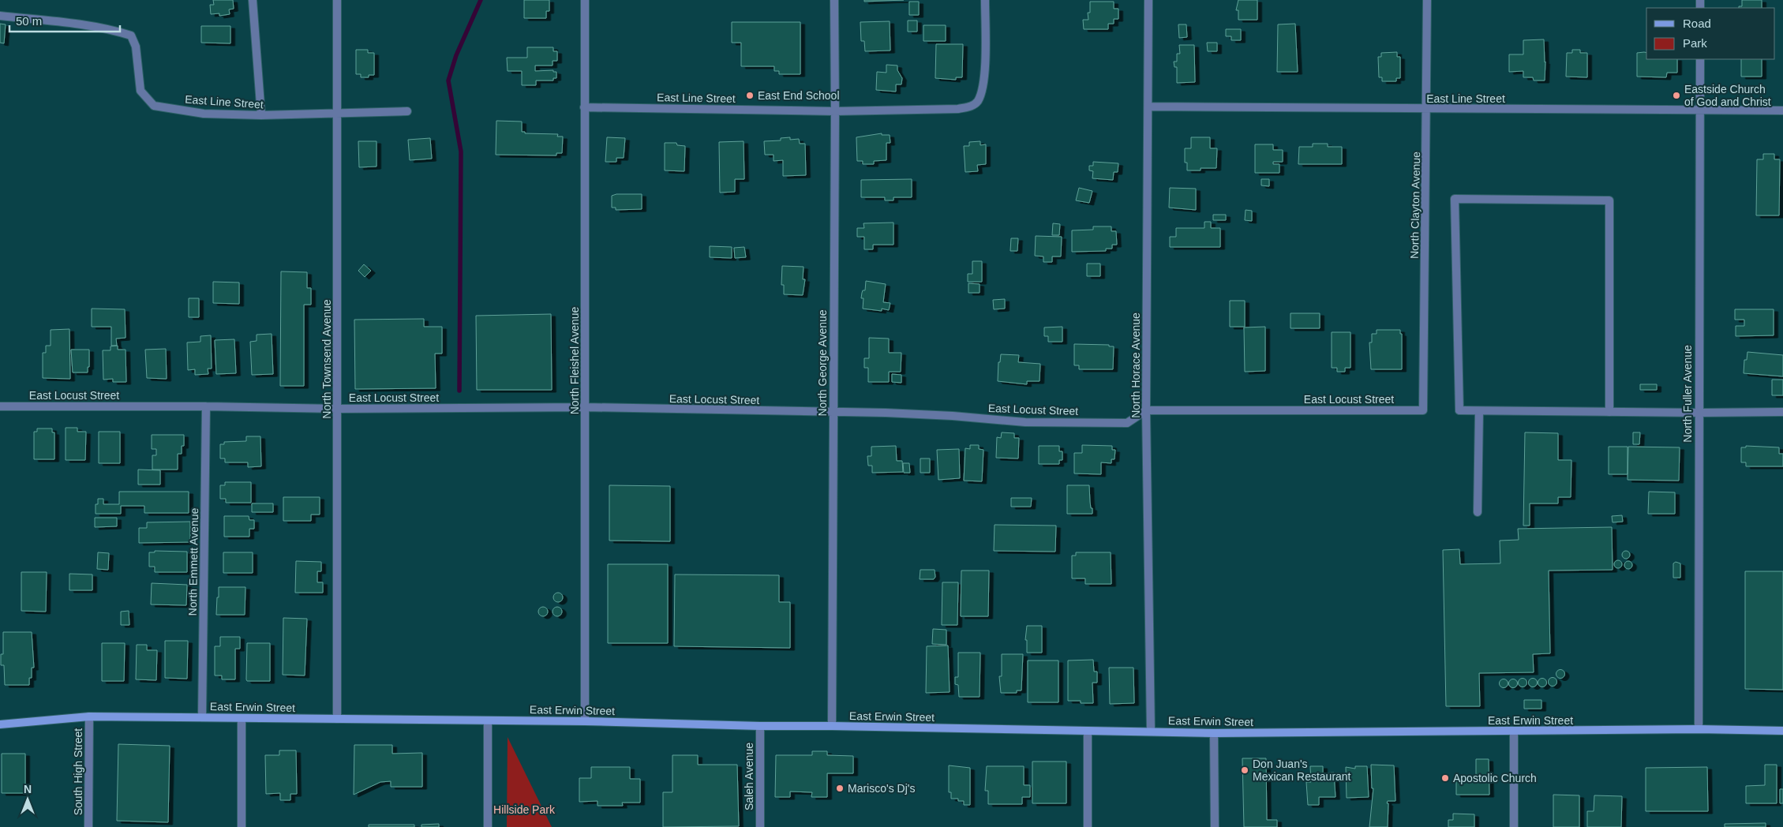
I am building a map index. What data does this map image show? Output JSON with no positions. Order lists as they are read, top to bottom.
{
  "streets": {
    "main road": ["East Erwin Street"],
    "street": [
      "East Line Street",
      "North Clayton Avenue",
      "North Townsend Avenue",
      "North Fleishel Avenue",
      "North George Avenue",
      "North Horace Avenue",
      "North Fuller Avenue",
      "East Locust Street",
      "North Emmett Avenue",
      "South High Street",
      "Saleh Avenue"
    ]
  },
  "crossings": [
    ["East Line Street", "North Clayton Avenue"],
    ["East Line Street", "North Townsend Avenue"],
    ["East Line Street", "North Fleishel Avenue"],
    ["East Line Street", "North George Avenue"],
    ["East Line Street", "North Horace Avenue"],
    ["East Line Street", "North Fuller Avenue"],
    ["North Clayton Avenue", "East Locust Street"],
    ["North Townsend Avenue", "East Locust Street"],
    ["North Townsend Avenue", "East Erwin Street"],
    ["North Fleishel Avenue", "East Locust Street"],
    ["North Fleishel Avenue", "East Erwin Street"],
    ["North George Avenue", "East Locust Street"],
    ["North George Avenue", "East Erwin Street"],
    ["North Horace Avenue", "East Locust Street"],
    ["North Horace Avenue", "East Erwin Street"],
    ["North Fuller Avenue", "East Erwin Street"],
    ["East Locust Street", "North Emmett Avenue"],
    ["North Emmett Avenue", "East Erwin Street"],
    ["East Erwin Street", "South High Street"],
    ["East Erwin Street", "Saleh Avenue"]
  ],
  "parks": ["Hillside Park"],
  "places": [
    "East End School",
    "Eastside Church of God and Christ",
    "Don Juan's Mexican Restaurant",
    "Apostolic Church",
    "Marisco's Dj's"
  ],
  "legend": ["Road", "Park"],
  "scale_bar": "50 m",
  "north": "top"
}
